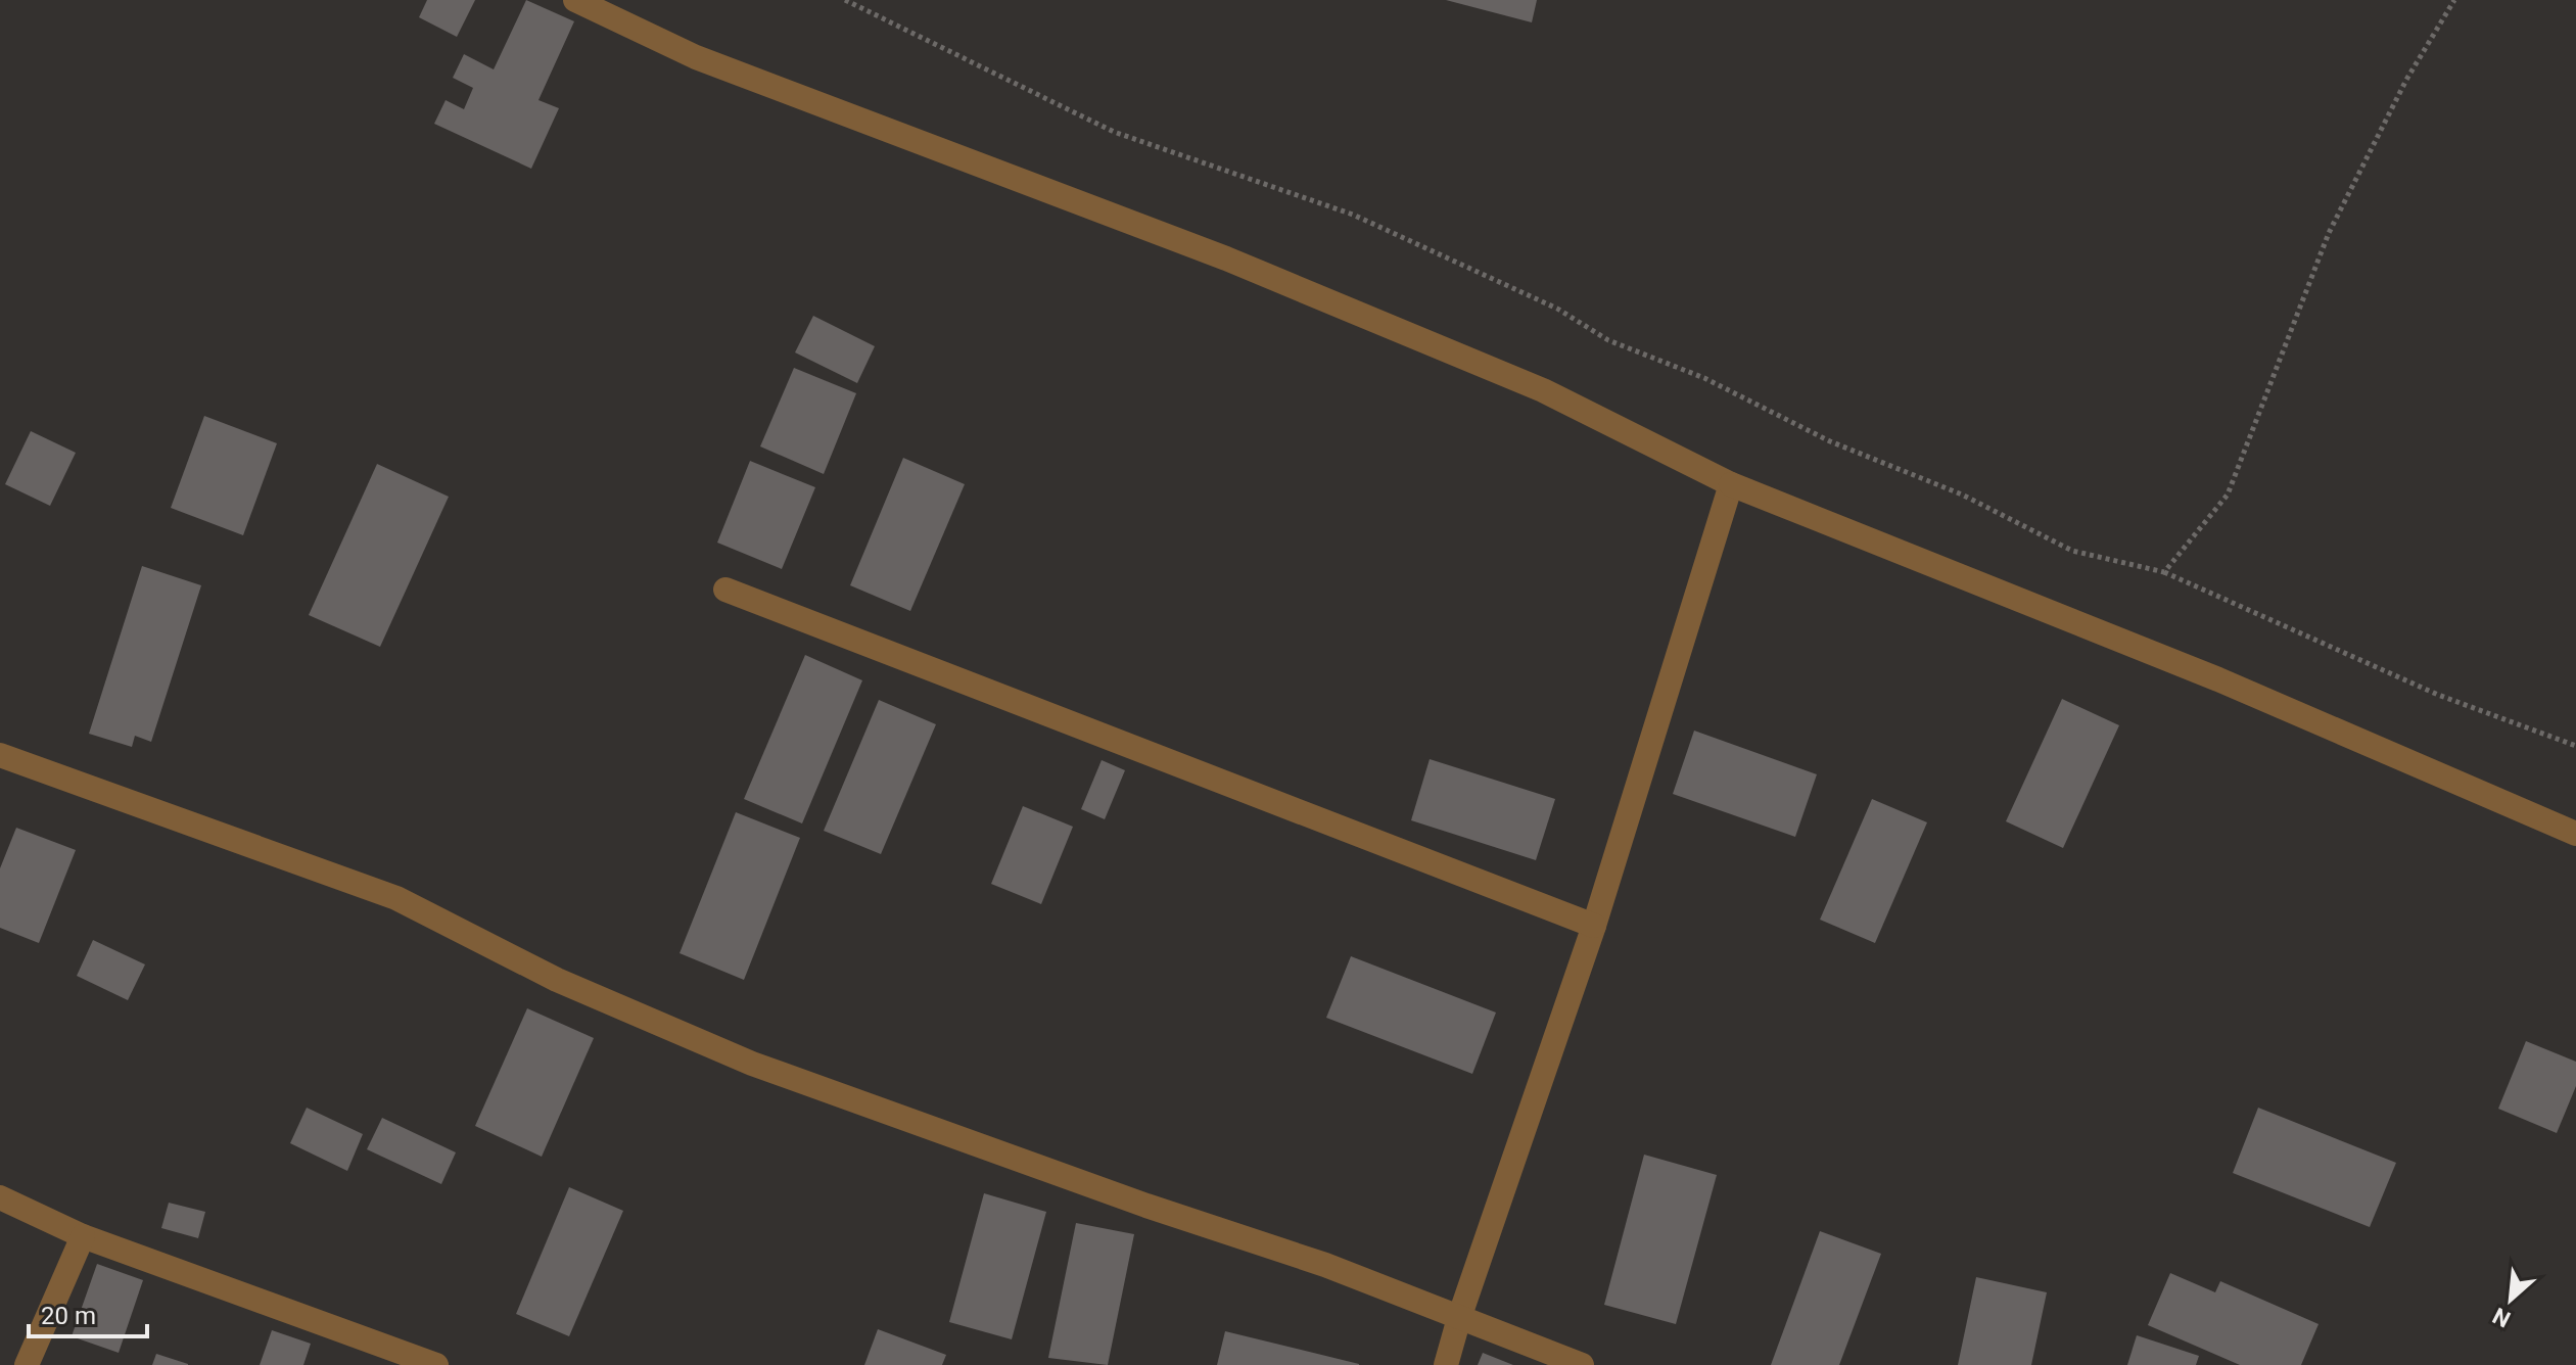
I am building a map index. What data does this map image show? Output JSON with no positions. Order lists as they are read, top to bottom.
{
  "scale_bar": "20 m",
  "north": "bottom left"
}
